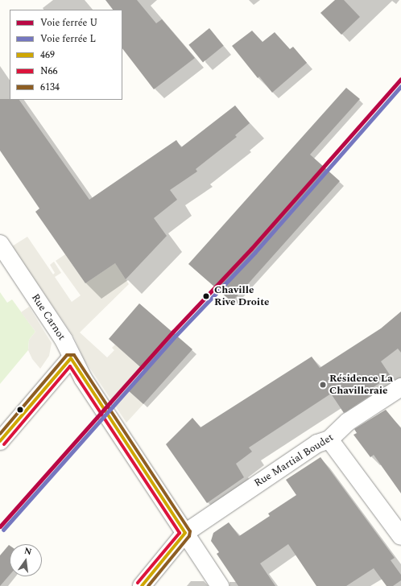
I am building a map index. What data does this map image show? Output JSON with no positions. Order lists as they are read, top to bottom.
{
  "streets": {
    "street": ["Rue Carnot", "Rue Martial Boudet"]
  },
  "crossings": [
    ["Rue Carnot", "Rue Martial Boudet"]
  ],
  "places": ["Chaville Rive Droite", "Résidence La Chavilleraie"],
  "lines": [
    "rail line U",
    "rail line L",
    "transit line 6134",
    "transit line 469",
    "transit line N66"
  ],
  "legend": [
    "Voie ferrée U",
    "Voie ferrée L",
    "469",
    "N66",
    "6134"
  ],
  "north": "top"
}
